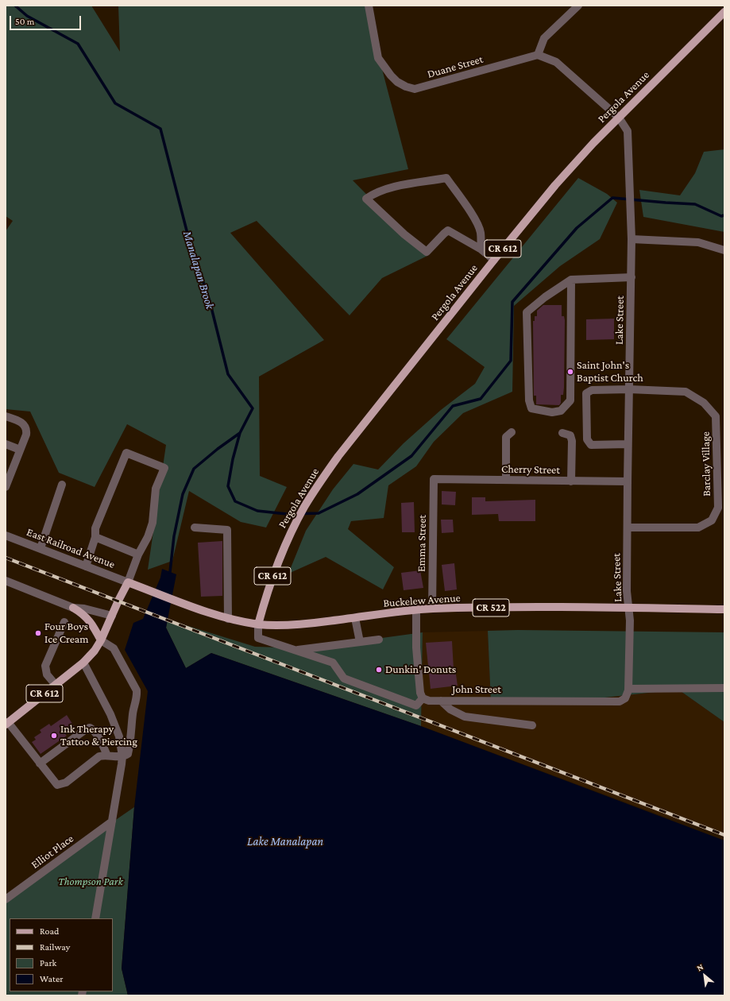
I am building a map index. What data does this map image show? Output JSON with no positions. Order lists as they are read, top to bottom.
{
  "streets": {
    "main road": [
      "Pergola Avenue",
      "CR 612",
      "Buckelew Avenue",
      "CR 522"
    ],
    "street": [
      "Duane Street",
      "Lake Street",
      "Barclay Village",
      "Cherry Street",
      "Emma Street",
      "East Railroad Avenue",
      "John Street",
      "Elliot Place"
    ]
  },
  "crossings": [
    ["Duane Street", "Lake Street"],
    ["Pergola Avenue", "Lake Street"],
    ["Pergola Avenue", "Buckelew Avenue"],
    ["CR 612", "East Railroad Avenue"],
    ["CR 612", "Buckelew Avenue"],
    ["Lake Street", "Barclay Village"],
    ["Lake Street", "Cherry Street"],
    ["Lake Street", "Buckelew Avenue"],
    ["Lake Street", "John Street"],
    ["Cherry Street", "Emma Street"],
    ["Emma Street", "Buckelew Avenue"],
    ["East Railroad Avenue", "Buckelew Avenue"]
  ],
  "water": ["Manalapan Brook", "Lake Manalapan"],
  "parks": ["Thompson Park"],
  "places": [
    "Saint John's Baptist Church",
    "Four Boys Ice Cream",
    "Dunkin' Donuts",
    "Ink Therapy Tattoo & Piercing"
  ],
  "legend": [
    "Road",
    "Railway",
    "Park",
    "Water"
  ],
  "scale_bar": "50 m",
  "north": "top left"
}
